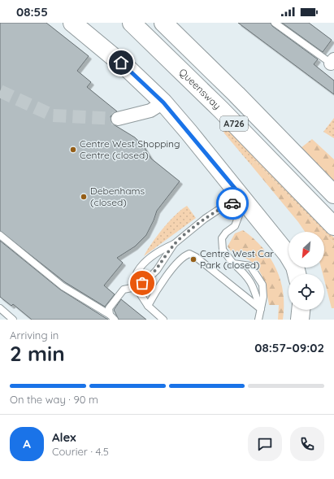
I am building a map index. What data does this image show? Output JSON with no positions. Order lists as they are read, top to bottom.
{
  "streets": {
    "main road": ["Queensway", "A726"]
  },
  "places": ["Centre West Shopping Centre (closed)", "Debenhams (closed)", "Centre West Car Park (closed)"],
  "north": "bottom left",
  "page": {
    "status": "08:55",
    "heading": ["2 min", "Arriving in", "08:57–09:02"],
    "panel": ["Alex", "Courier · 4.5"],
    "bar": "On the way · 90 m",
    "round": "A"
  }
}
